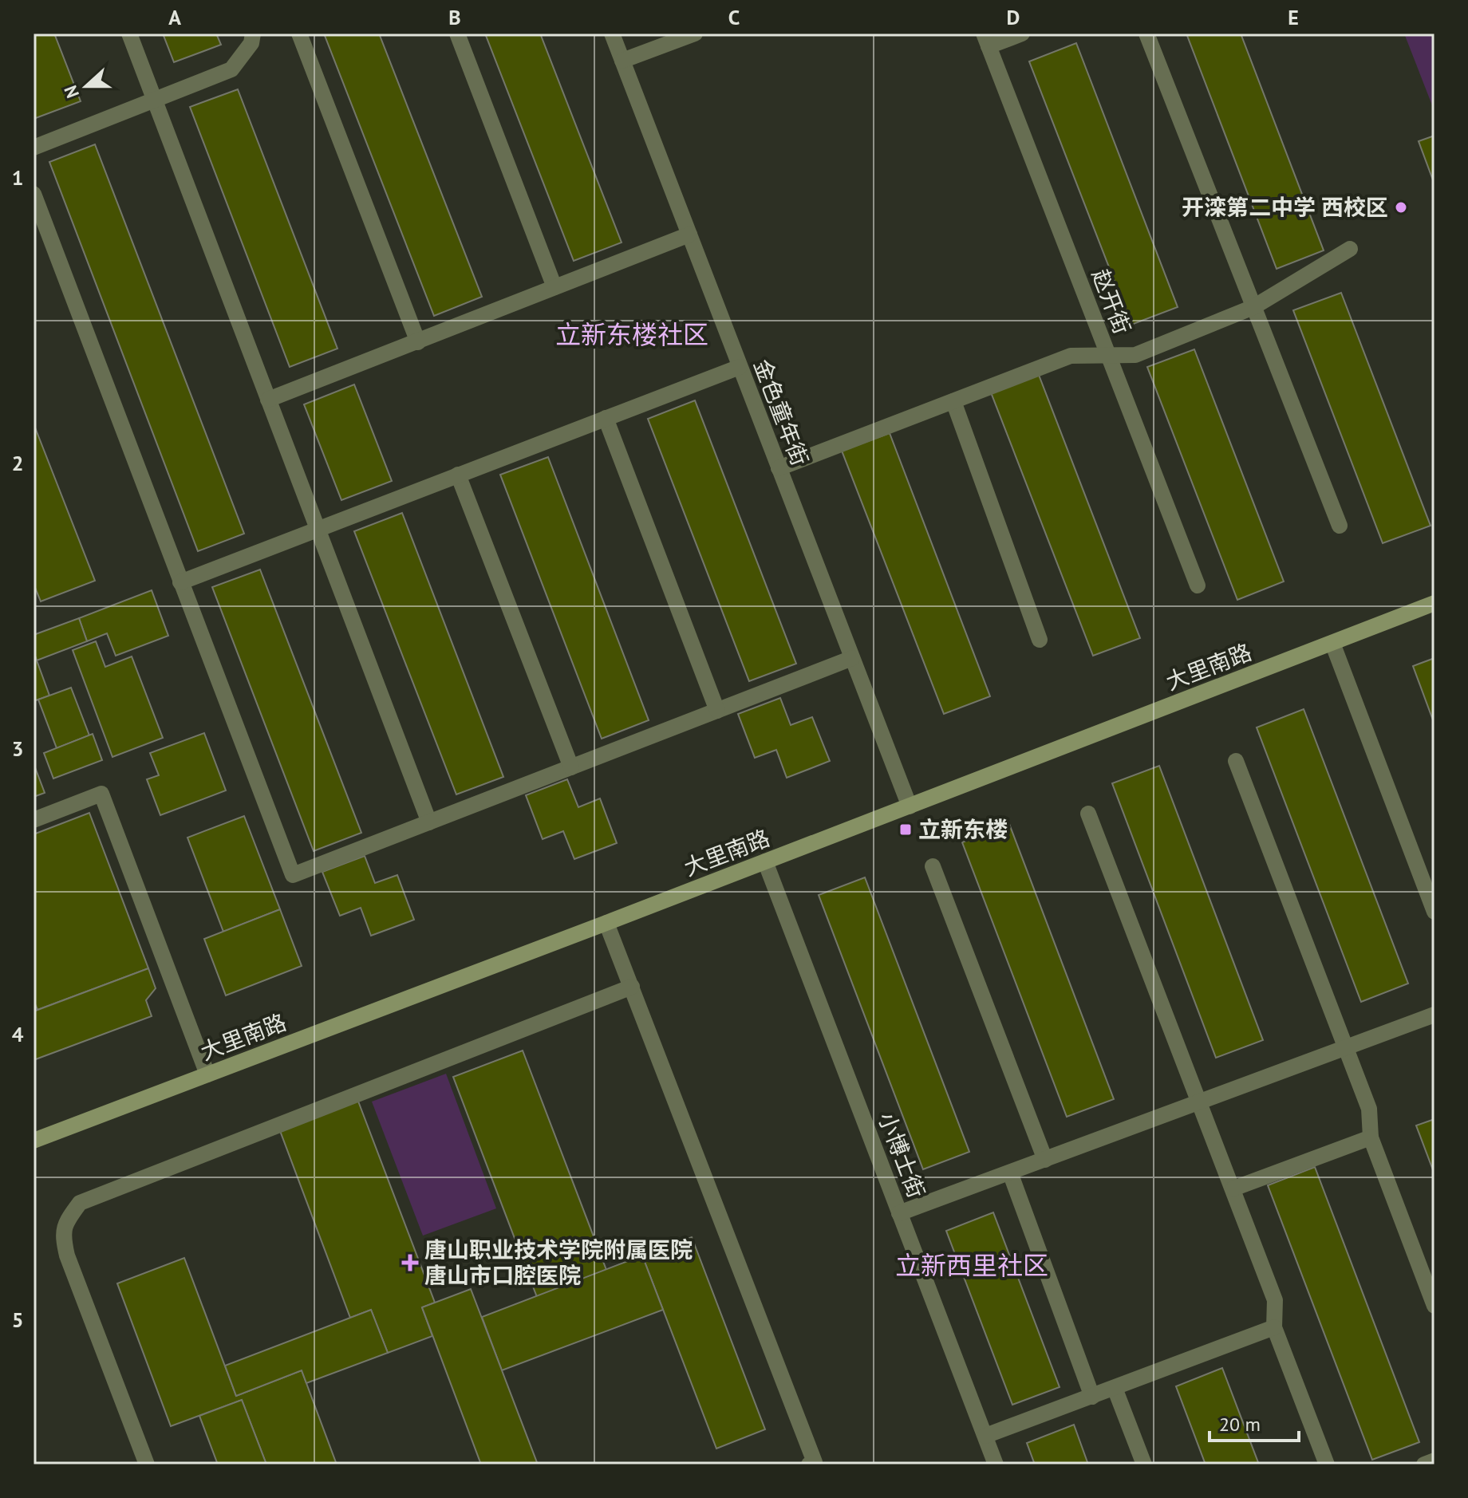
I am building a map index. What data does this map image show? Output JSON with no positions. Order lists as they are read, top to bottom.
{
  "streets": {
    "street": [
      "赵开街",
      "金色童年街",
      "大里南路",
      "小博士街"
    ]
  },
  "crossings": [
    ["金色童年街", "大里南路"],
    ["大里南路", "小博士街"]
  ],
  "districts": ["立新东楼社区", "立新西里社区"],
  "places": {
    "other": ["开滦第二中学 西校区"],
    "transit": ["立新东楼"],
    "health": ["唐山职业技术学院附属医院 唐山市口腔医院"]
  },
  "scale_bar": "20 m",
  "north": "left",
  "grid": {
    "columns": [
      "A",
      "B",
      "C",
      "D",
      "E"
    ],
    "rows": [
      "1",
      "2",
      "3",
      "4",
      "5"
    ]
  }
}
